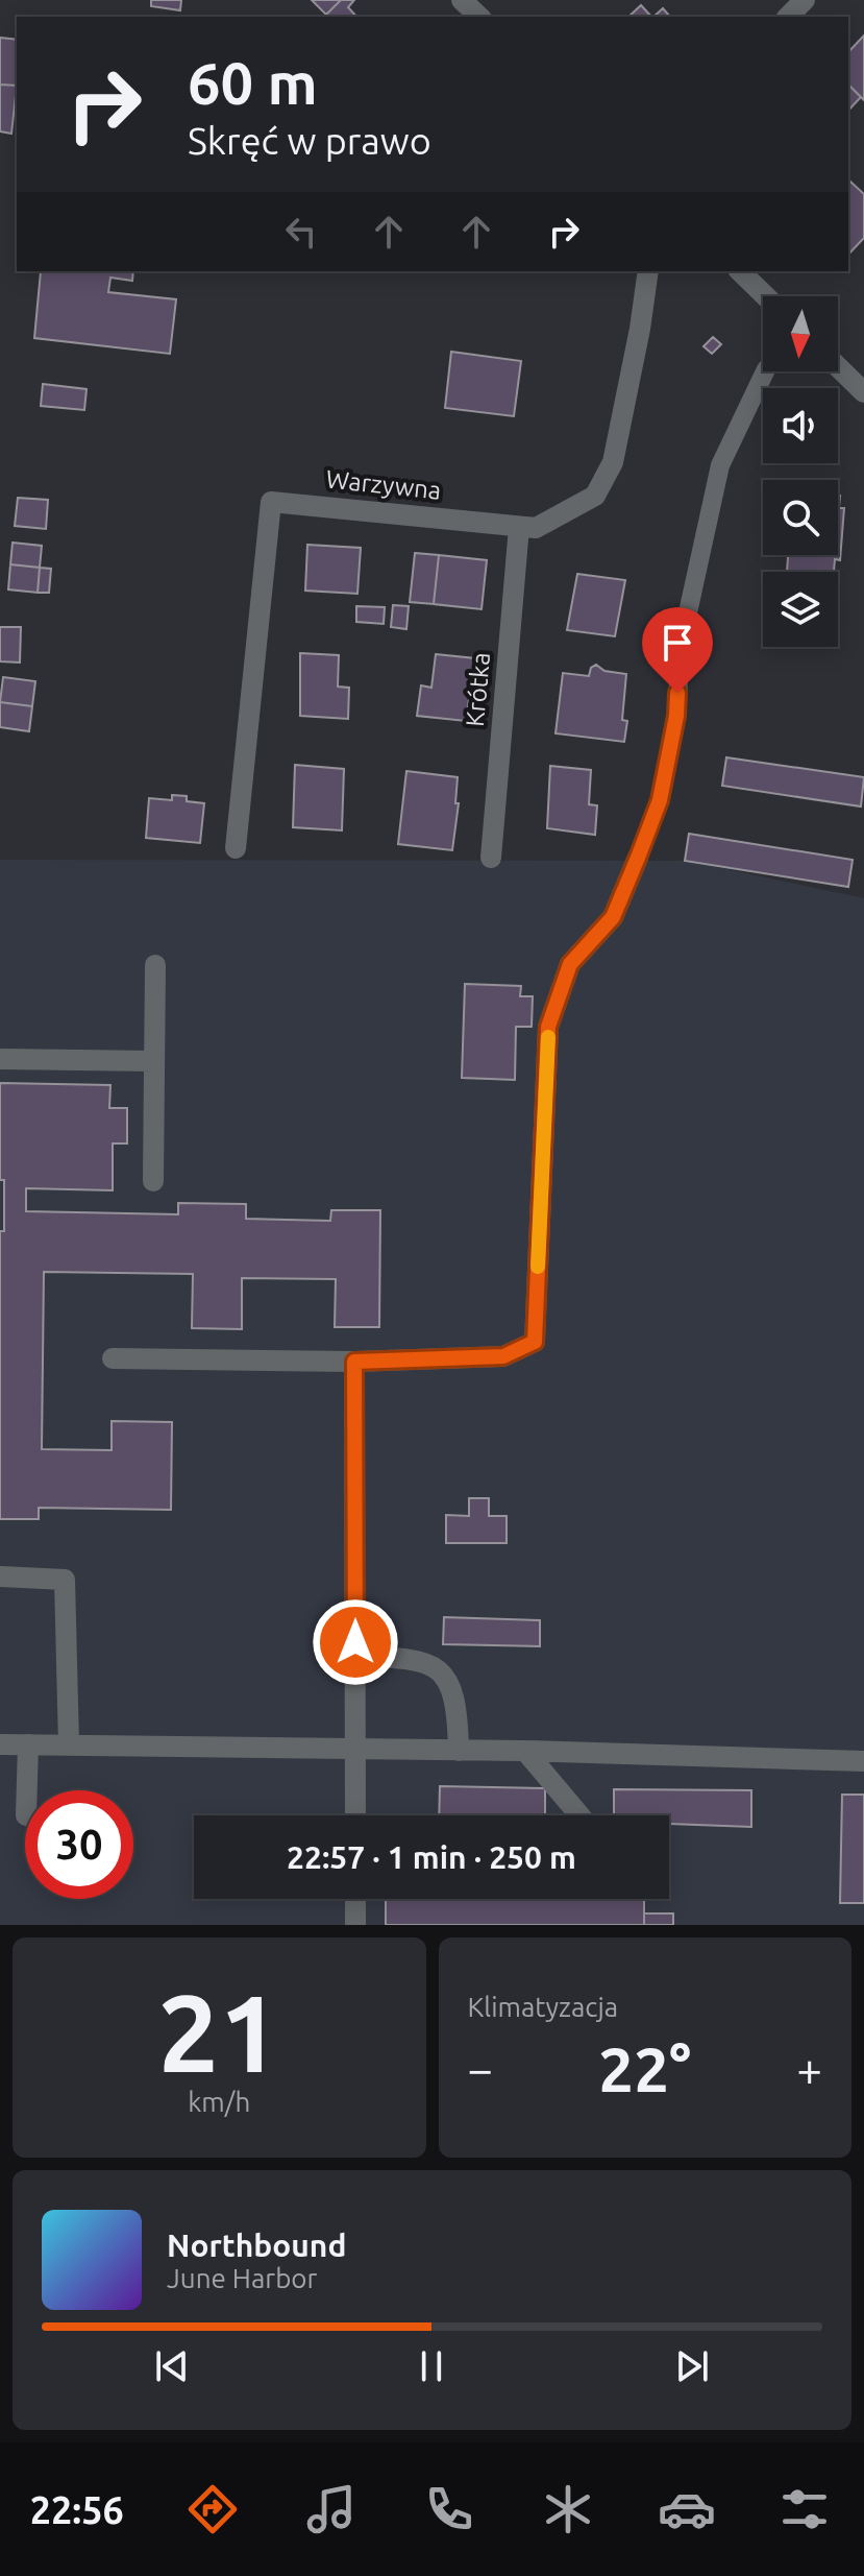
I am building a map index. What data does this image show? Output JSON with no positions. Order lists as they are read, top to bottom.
{
  "streets": {
    "street": ["Warzywna", "Krótka"]
  },
  "crossings": [
    ["Warzywna", "Krótka"]
  ],
  "north": "bottom",
  "page": {
    "turn": ["60 m", "Skręć w prawo"],
    "limit": "30",
    "trip": "22:57 · 1 min · 250 m",
    "tile": [
      ["21", "km/h"],
      "Klimatyzacja"
    ],
    "heat": ["−", "22°", "+"],
    "song": ["Northbound", "June Harbor"],
    "tabs": "22:56"
  }
}
